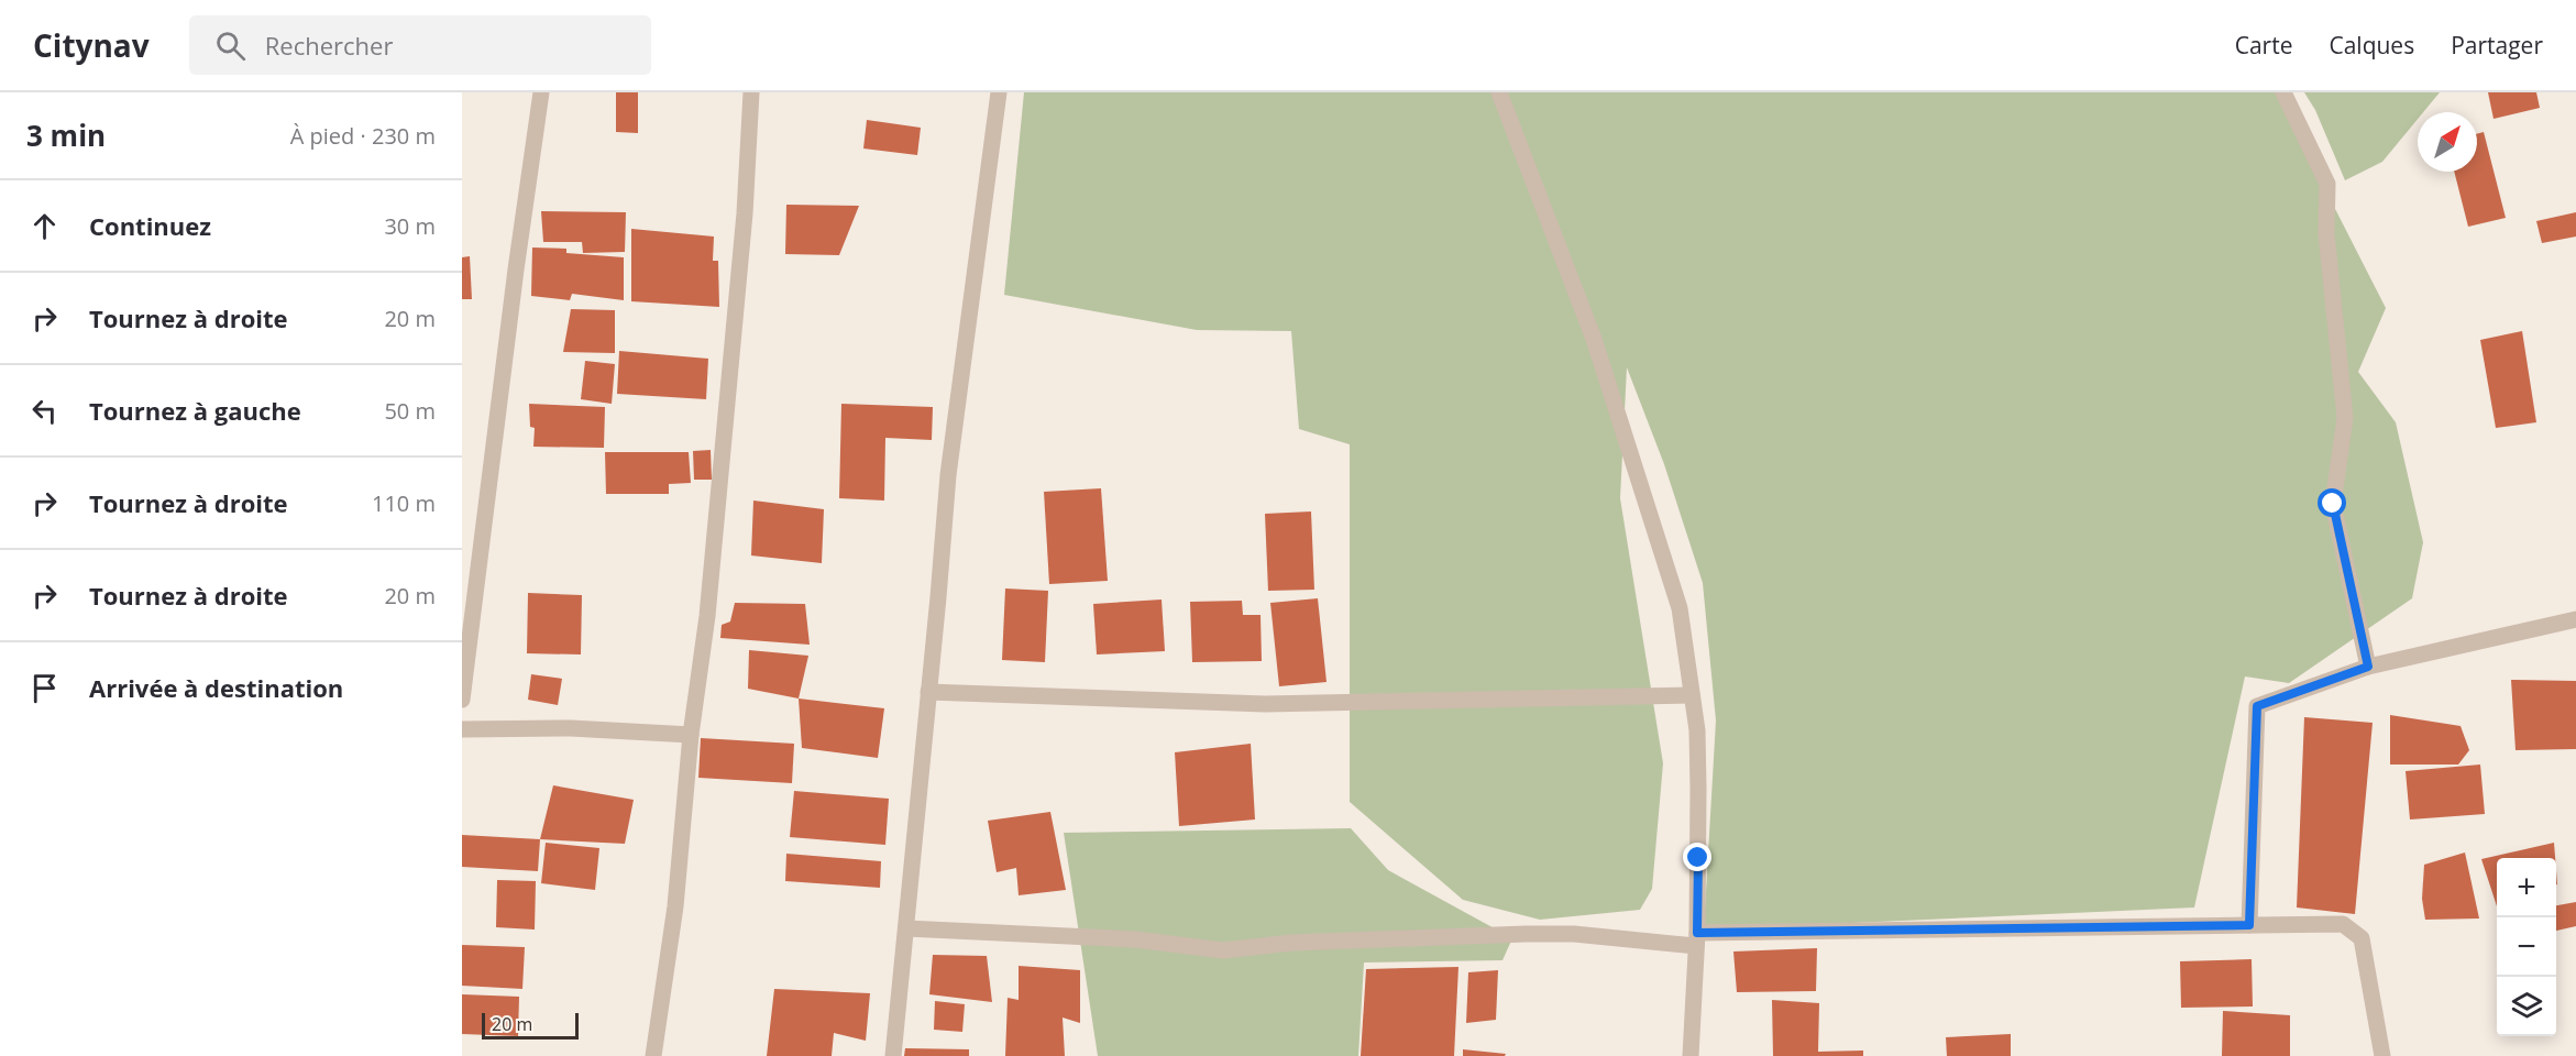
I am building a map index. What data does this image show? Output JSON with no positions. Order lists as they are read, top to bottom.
{
  "scale_bar": "20 m",
  "north": "top right",
  "page": {
    "header": "Citynav",
    "search": "Rechercher",
    "nav": ["Carte", "Calques", "Partager"],
    "heading": ["3 min", "À pied · 230 m"],
    "list": [
      ["Continuez", "30 m"],
      ["Tournez à droite", "20 m"],
      ["Tournez à gauche", "50 m"],
      ["Tournez à droite", "110 m"],
      ["Tournez à droite", "20 m"],
      "Arrivée à destination"
    ],
    "map_buttons": ["+", "−"],
    "scale": "20 m"
  }
}
